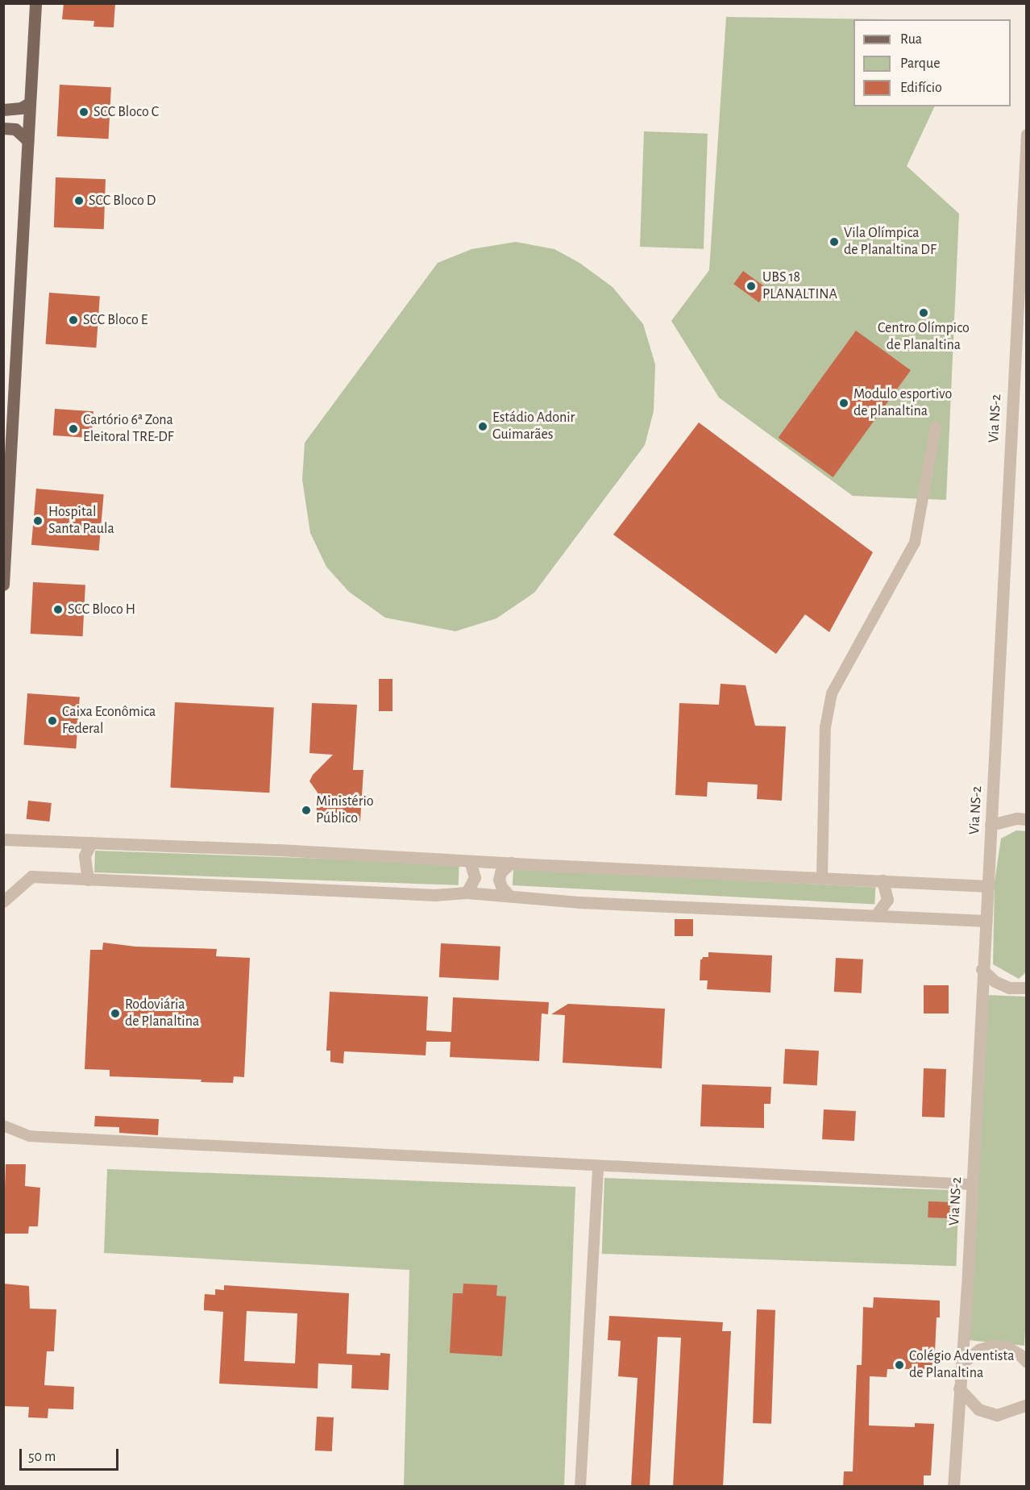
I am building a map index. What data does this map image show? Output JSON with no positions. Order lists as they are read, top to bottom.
{
  "streets": {
    "street": ["Via NS-2"]
  },
  "places": [
    "SCC Bloco C",
    "SCC Bloco D",
    "Vila Olímpica de Planaltina DF",
    "UBS 18 PLANALTINA",
    "Centro Olímpico de Planaltina",
    "SCC Bloco E",
    "Modulo esportivo de planaltina",
    "Estádio Adonir Guimarães",
    "Cartório 6ª Zona Eleitoral TRE-DF",
    "Hospital Santa Paula",
    "SCC Bloco H",
    "Caixa Econômica Federal",
    "Ministério Público",
    "Rodoviária de Planaltina",
    "Colégio Adventista de Planaltina"
  ],
  "legend": ["Rua", "Parque", "Edifício"],
  "scale_bar": "50 m"
}
